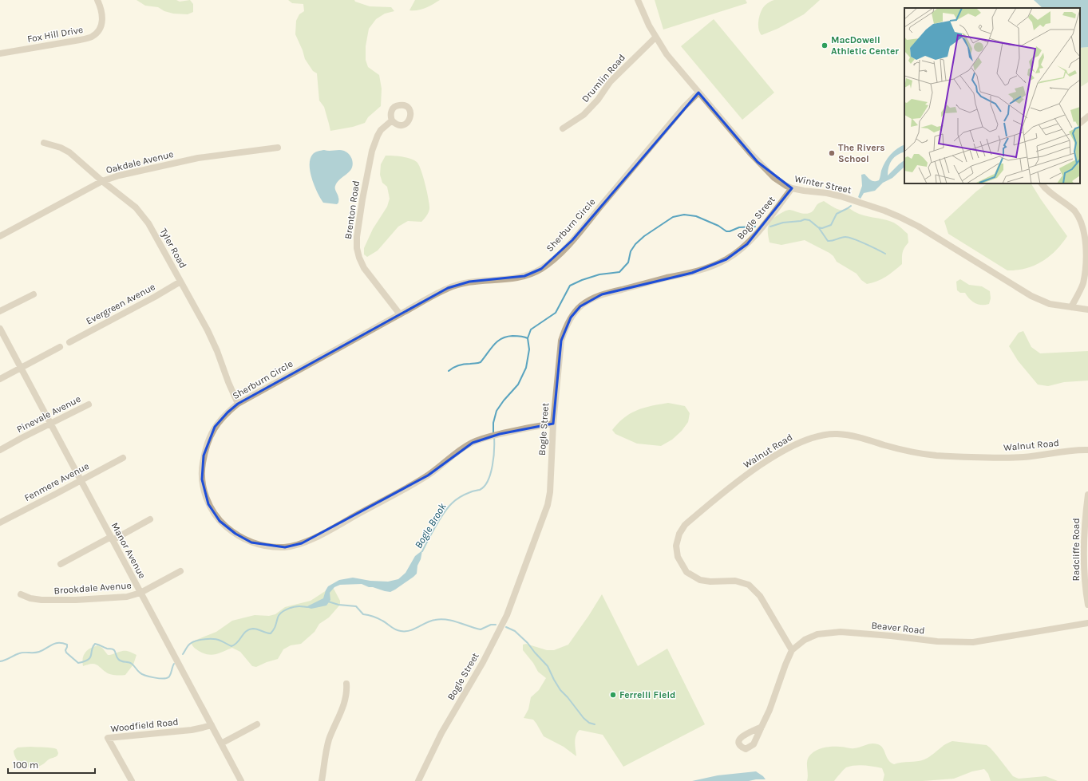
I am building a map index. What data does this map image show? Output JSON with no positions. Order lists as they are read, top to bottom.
{
  "streets": {
    "street": [
      "Fox Hill Drive",
      "Drumlin Road",
      "Oakdale Avenue",
      "Winter Street",
      "Brenton Road",
      "Bogle Street",
      "Sherburn Circle",
      "Tyler Road",
      "Evergreen Avenue",
      "Pinevale Avenue",
      "Walnut Road",
      "Fenmere Avenue",
      "Radcliffe Road",
      "Manor Avenue",
      "Brookdale Avenue",
      "Beaver Road",
      "Woodfield Road"
    ]
  },
  "crossings": [
    ["Drumlin Road", "Winter Street"],
    ["Oakdale Avenue", "Tyler Road"],
    ["Winter Street", "Bogle Street"],
    ["Winter Street", "Sherburn Circle"],
    ["Brenton Road", "Sherburn Circle"],
    ["Bogle Street", "Sherburn Circle"],
    ["Sherburn Circle", "Tyler Road"],
    ["Tyler Road", "Evergreen Avenue"],
    ["Pinevale Avenue", "Manor Avenue"],
    ["Walnut Road", "Beaver Road"],
    ["Fenmere Avenue", "Manor Avenue"],
    ["Manor Avenue", "Brookdale Avenue"],
    ["Manor Avenue", "Woodfield Road"]
  ],
  "water": ["Bogle Brook"],
  "places": ["MacDowell Athletic Center", "The Rivers School", "Ferrelli Field"],
  "scale_bar": "100 m"
}
